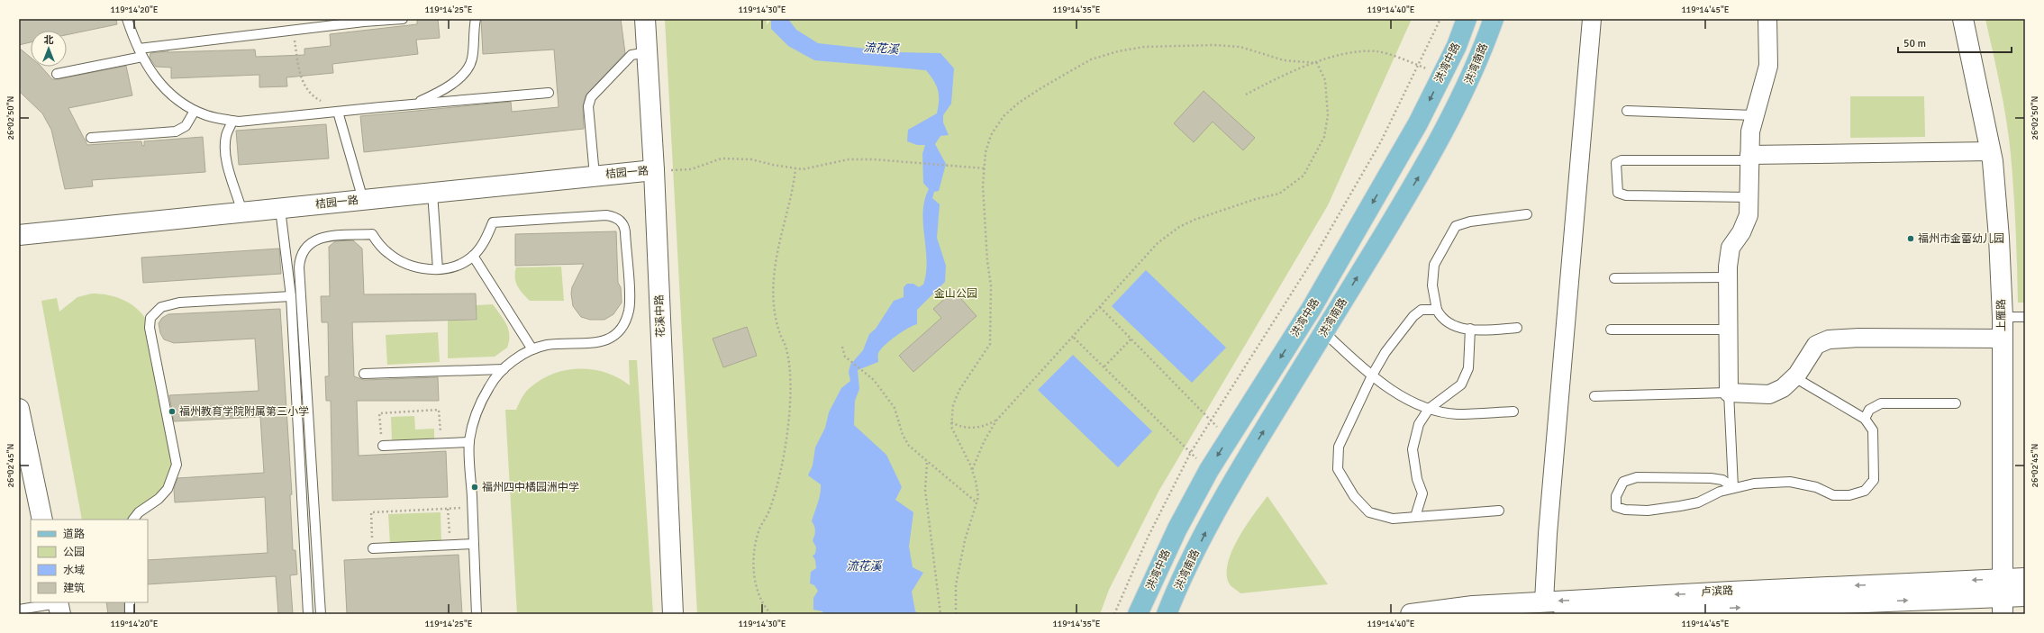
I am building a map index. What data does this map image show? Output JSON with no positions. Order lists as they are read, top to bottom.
{
  "streets": {
    "main road": ["洪湾中路", "洪湾南路"],
    "street": [
      "桔园一路",
      "上雁路",
      "花溪中路",
      "卢滨路"
    ]
  },
  "crossings": [
    ["桔园一路", "花溪中路"],
    ["上雁路", "卢滨路"]
  ],
  "one_way": ["洪湾中路", "洪湾南路"],
  "water": ["流花溪"],
  "parks": ["金山公园"],
  "places": ["福州市金蕾幼儿园", "福州教育学院附属第三小学", "福州四中橘园洲中学"],
  "legend": [
    "道路",
    "公园",
    "水域",
    "建筑"
  ],
  "scale_bar": "50 m",
  "north": "top",
  "coordinates": [
    "119°14'20\"E",
    "119°14'25\"E",
    "119°14'30\"E",
    "119°14'35\"E",
    "119°14'40\"E",
    "119°14'45\"E",
    "26°02'50\"N",
    "26°02'45\"N"
  ]
}
